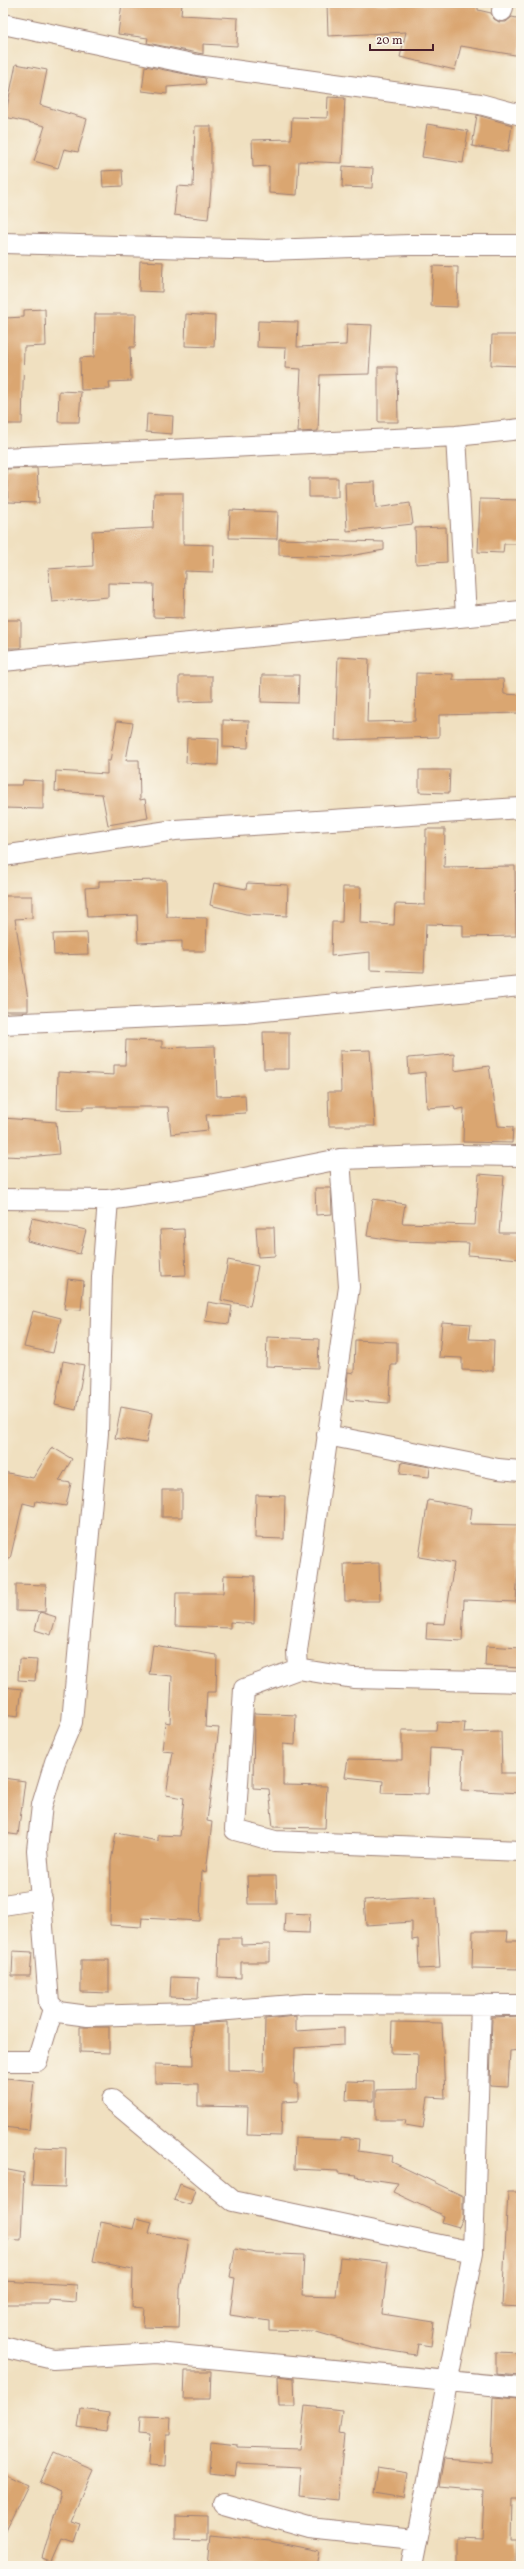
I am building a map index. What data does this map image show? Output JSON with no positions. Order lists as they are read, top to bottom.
{
  "scale_bar": "20 m"
}
